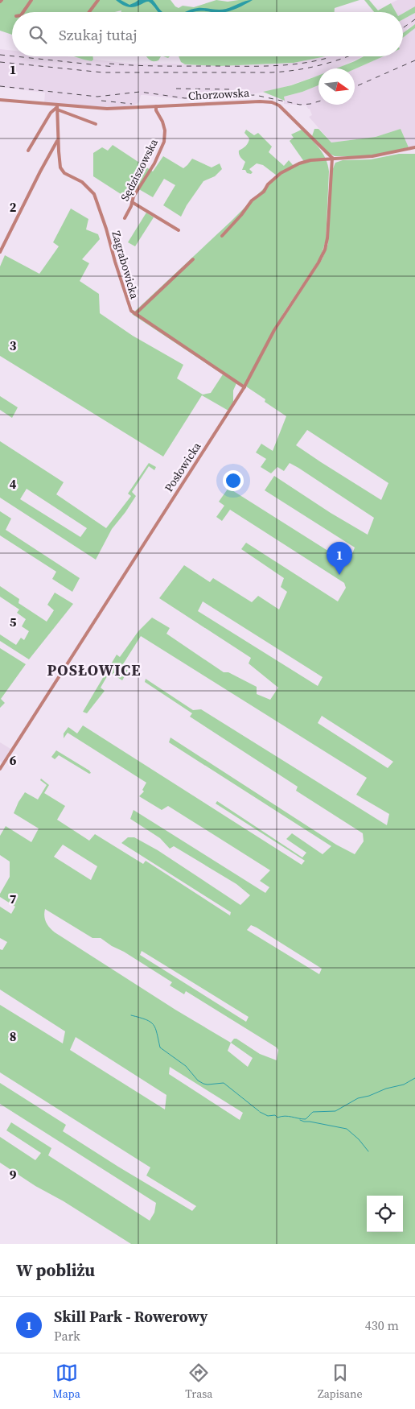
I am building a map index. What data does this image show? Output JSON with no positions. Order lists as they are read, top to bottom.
{
  "streets": {
    "street": [
      "Chorzowska",
      "Sędziszowska",
      "Zagrabowicka",
      "Posłowicka"
    ]
  },
  "crossings": [
    ["Chorzowska", "Sędziszowska"],
    ["Chorzowska", "Zagrabowicka"],
    ["Chorzowska", "Posłowicka"],
    ["Zagrabowicka", "Posłowicka"]
  ],
  "districts": ["POSŁOWICE"],
  "north": "right",
  "page": {
    "search": "Szukaj tutaj",
    "pins": "1",
    "heading": "W pobliżu",
    "list": [
      {
        "mark": "1",
        "name": "Skill Park - Rowerowy",
        "note": "Park",
        "value": "430 m"
      }
    ],
    "nav": ["Mapa", "Trasa", "Zapisane"]
  },
  "grid": {
    "rows": [
      "1",
      "2",
      "3",
      "4",
      "5",
      "6",
      "7",
      "8",
      "9"
    ]
  }
}
